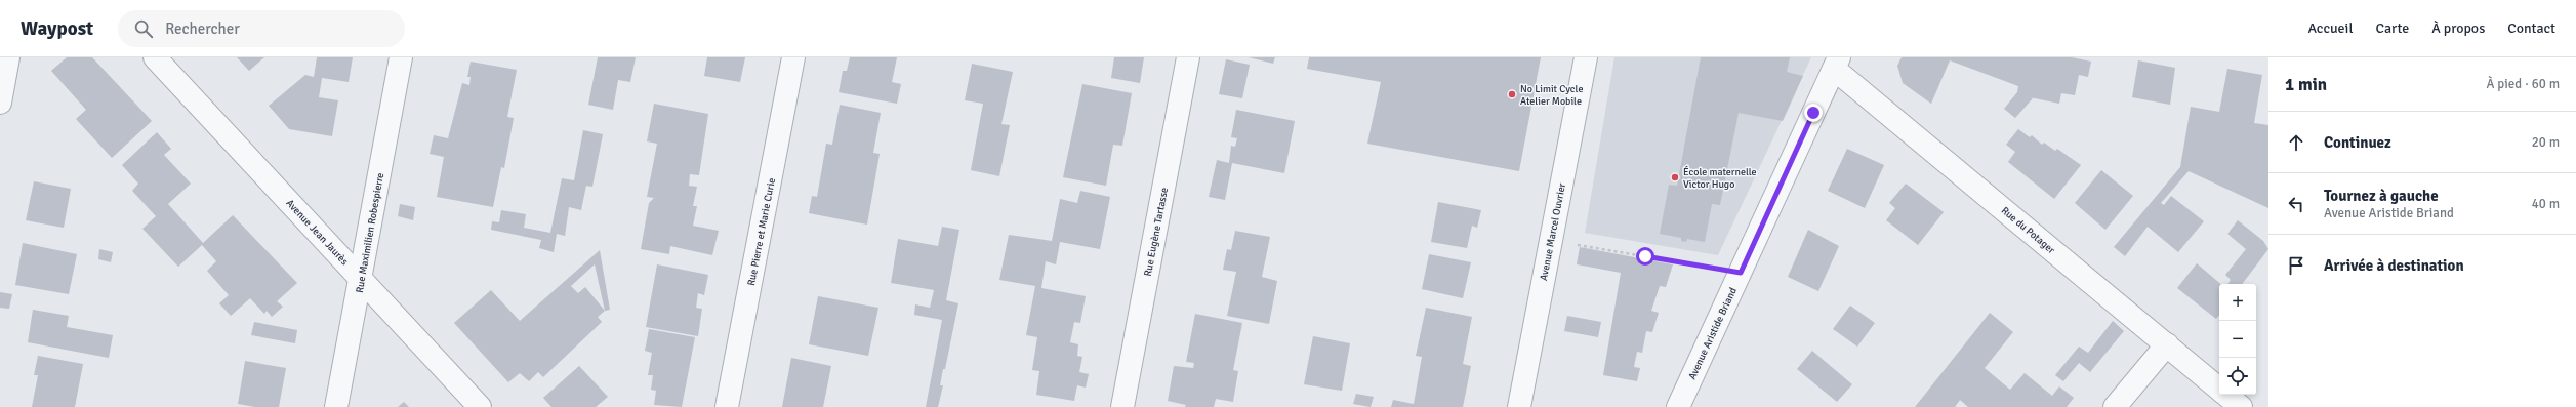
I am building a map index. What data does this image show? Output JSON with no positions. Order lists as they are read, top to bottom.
{
  "streets": {
    "street": [
      "Rue du Potager",
      "Avenue Jean Jaurès",
      "Rue Pierre et Marie Curie",
      "Rue Eugène Tartasse",
      "Avenue Marcel Ouvrier",
      "Rue Maximilien Robespierre",
      "Avenue Aristide Briand"
    ]
  },
  "crossings": [
    ["Rue du Potager", "Avenue Aristide Briand"],
    ["Avenue Jean Jaurès", "Rue Maximilien Robespierre"]
  ],
  "places": ["No Limit Cycle Atelier Mobile", "École maternelle Victor Hugo"],
  "page": {
    "header": "Waypost",
    "search": "Rechercher",
    "nav": [
      "Accueil",
      "Carte",
      "À propos",
      "Contact"
    ],
    "heading": ["1 min", "À pied · 60 m"],
    "list": [
      ["Continuez", "20 m"],
      ["Tournez à gauche", "Avenue Aristide Briand", "40 m"],
      "Arrivée à destination"
    ],
    "map_buttons": ["+", "−"]
  }
}
